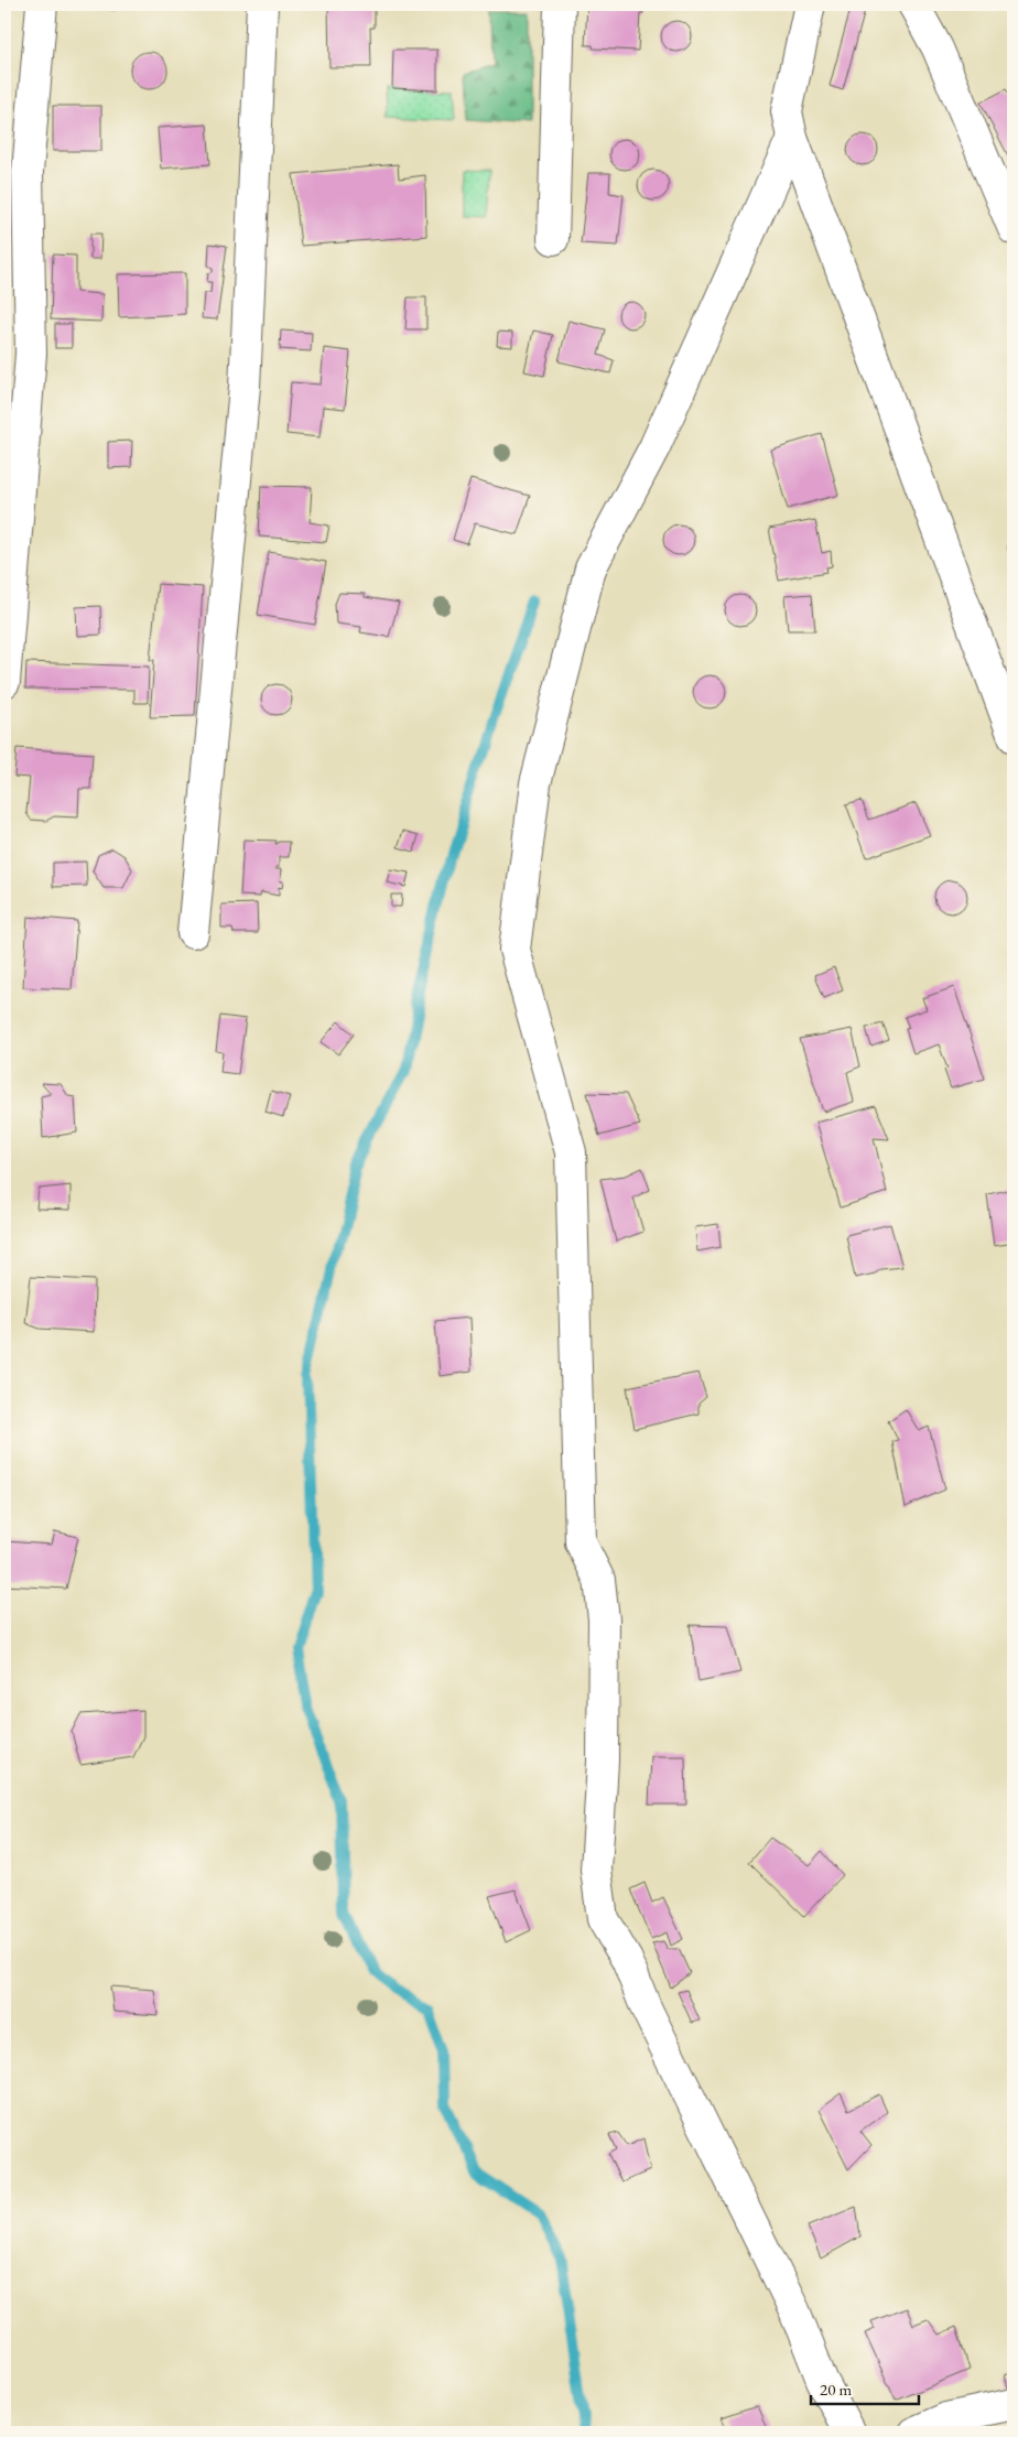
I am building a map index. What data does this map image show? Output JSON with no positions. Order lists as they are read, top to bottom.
{
  "scale_bar": "20 m"
}
